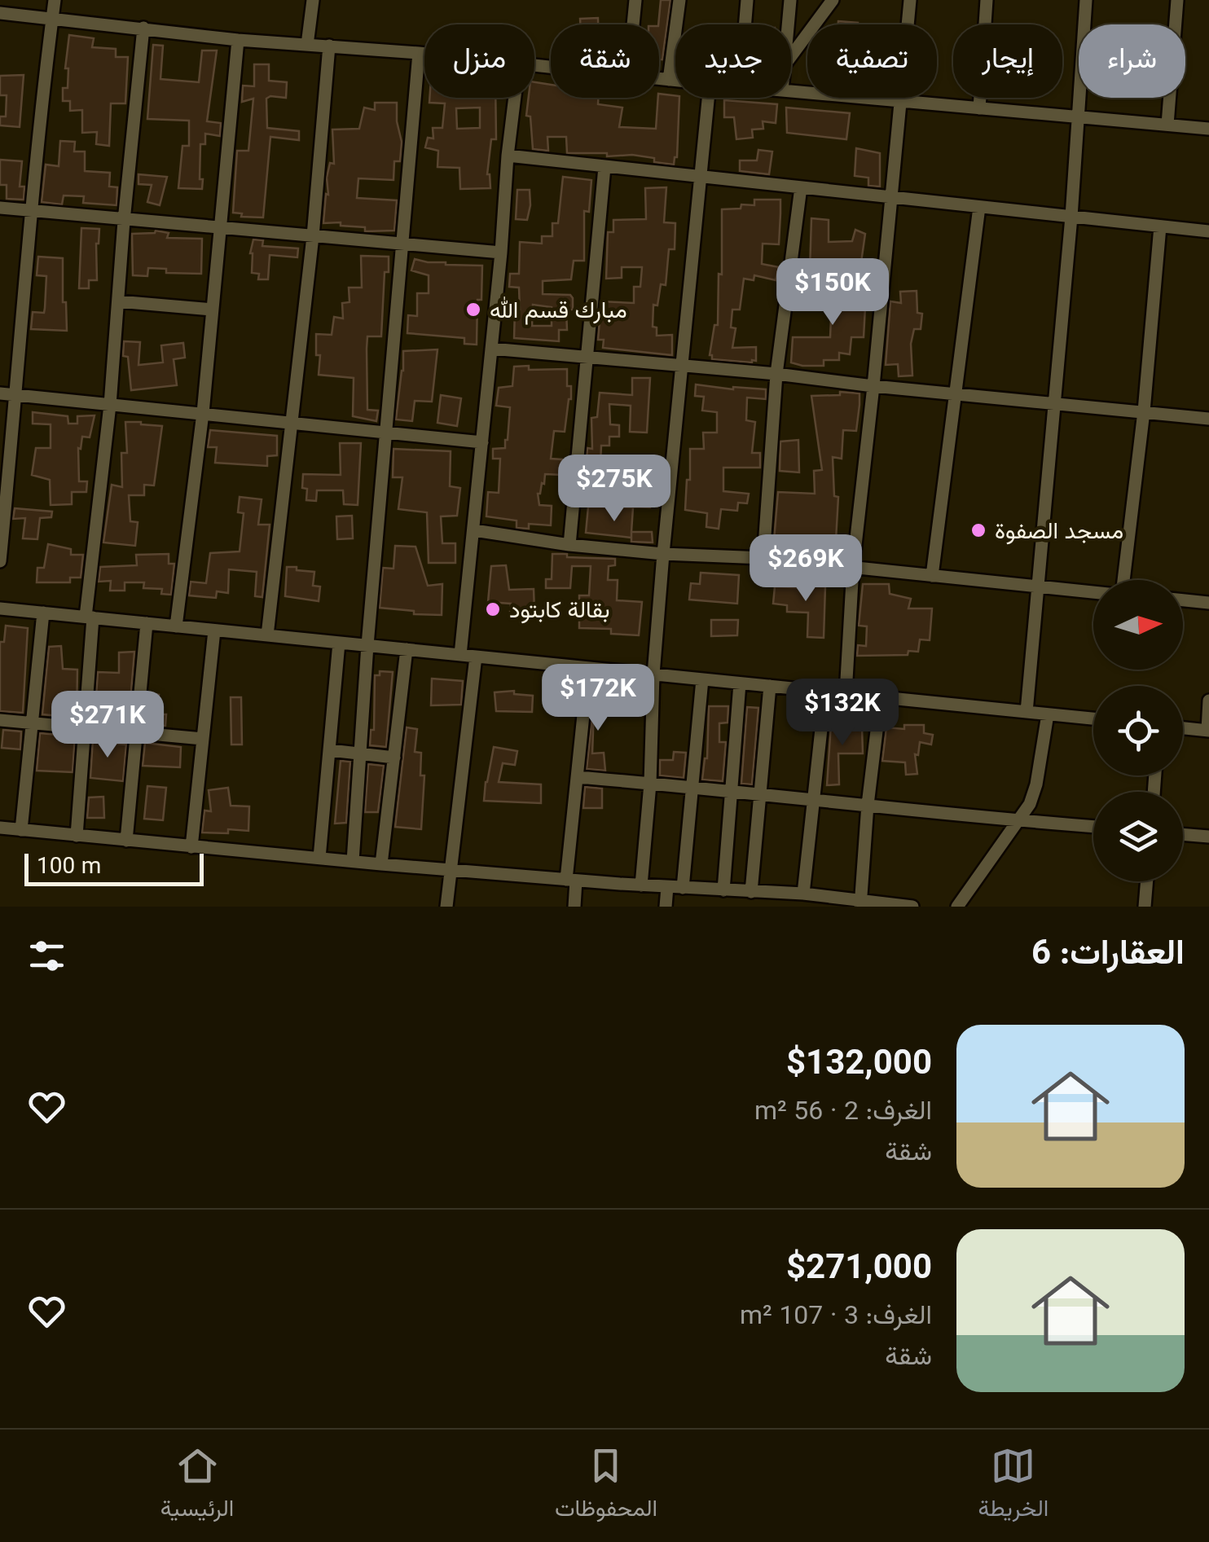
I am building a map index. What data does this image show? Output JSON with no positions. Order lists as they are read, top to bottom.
{
  "places": ["مبارك قسم الله", "مسجد الصفوة", "بقالة كابتود"],
  "scale_bar": "100 m",
  "north": "right",
  "page": {
    "chip": [
      "شراء",
      "إيجار",
      "تصفية",
      "جديد",
      "شقة",
      "منزل"
    ],
    "price": [
      "$150K",
      "$275K",
      "$269K",
      "$172K",
      "$132K",
      "$271K"
    ],
    "scale": "100 m",
    "heading": "العقارات: 6",
    "list": [
      {
        "name": "$132,000",
        "note": "الغرف: 2 · 56 m² · شقة"
      },
      {
        "name": "$271,000",
        "note": "الغرف: 3 · 107 m² · شقة"
      }
    ],
    "tabs": ["الخريطة", "المحفوظات", "الرئيسية"]
  }
}
